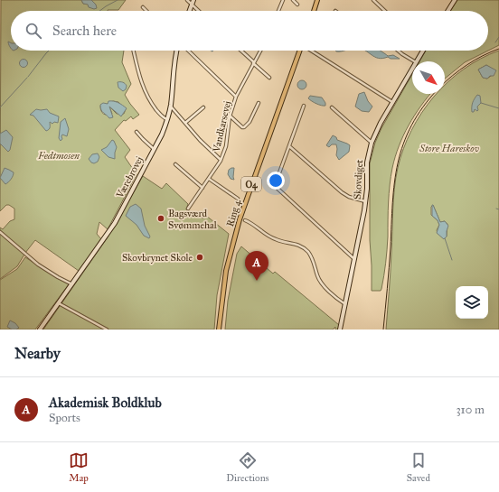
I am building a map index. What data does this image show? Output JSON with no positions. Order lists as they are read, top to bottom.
{
  "streets": {
    "main road": ["O4", "Ring 4"],
    "street": ["Vandkarsevej", "Værebrovej", "Skovdiget"]
  },
  "parks": ["Store Hareskov", "Fedtmosen"],
  "places": ["Bagsværd Svømmehal", "Skovbrynet Skole"],
  "north": "bottom right",
  "page": {
    "search": "Search here",
    "pins": "A",
    "heading": "Nearby",
    "list": [
      {
        "mark": "A",
        "name": "Akademisk Boldklub",
        "note": "Sports",
        "value": "310 m"
      }
    ],
    "nav": ["Map", "Directions", "Saved"]
  }
}
